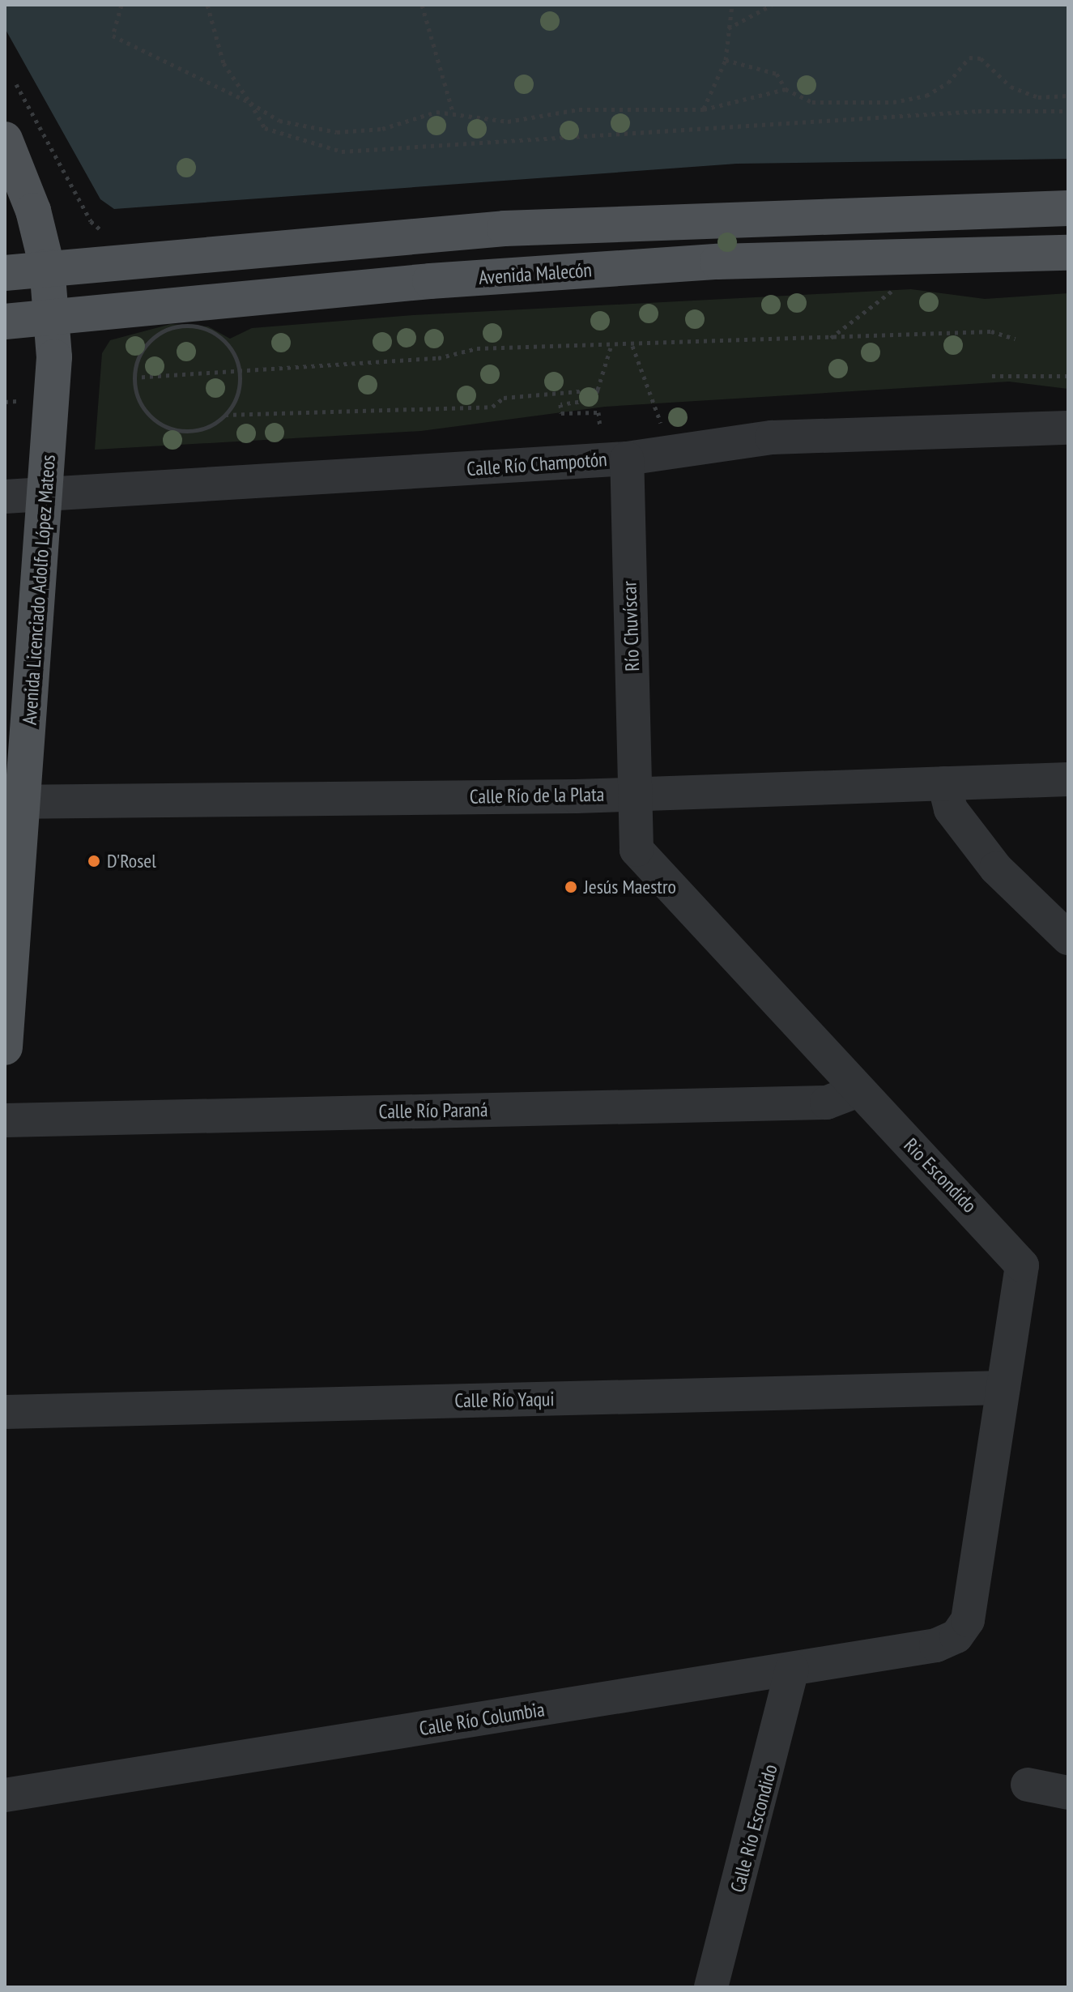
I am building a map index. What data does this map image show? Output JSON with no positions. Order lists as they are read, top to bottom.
{
  "streets": {
    "main road": ["Avenida Malecón", "Avenida Licenciado Adolfo López Mateos"],
    "street": [
      "Calle Río Champotón",
      "Río Chuvíscar",
      "Calle Río de la Plata",
      "Calle Río Paraná",
      "Rio Escondido",
      "Calle Río Yaqui",
      "Calle Río Columbia",
      "Calle Río Escondido"
    ]
  },
  "crossings": [
    ["Avenida Malecón", "Avenida Licenciado Adolfo López Mateos"],
    ["Calle Río Champotón", "Avenida Licenciado Adolfo López Mateos"],
    ["Calle Río Champotón", "Río Chuvíscar"],
    ["Avenida Licenciado Adolfo López Mateos", "Calle Río de la Plata"],
    ["Río Chuvíscar", "Calle Río de la Plata"],
    ["Río Chuvíscar", "Rio Escondido"],
    ["Calle Río de la Plata", "Rio Escondido"],
    ["Calle Río Paraná", "Rio Escondido"],
    ["Rio Escondido", "Calle Río Yaqui"],
    ["Rio Escondido", "Calle Río Columbia"],
    ["Calle Río Columbia", "Calle Río Escondido"]
  ],
  "places": ["D'Rosel", "Jesús Maestro"]
}
